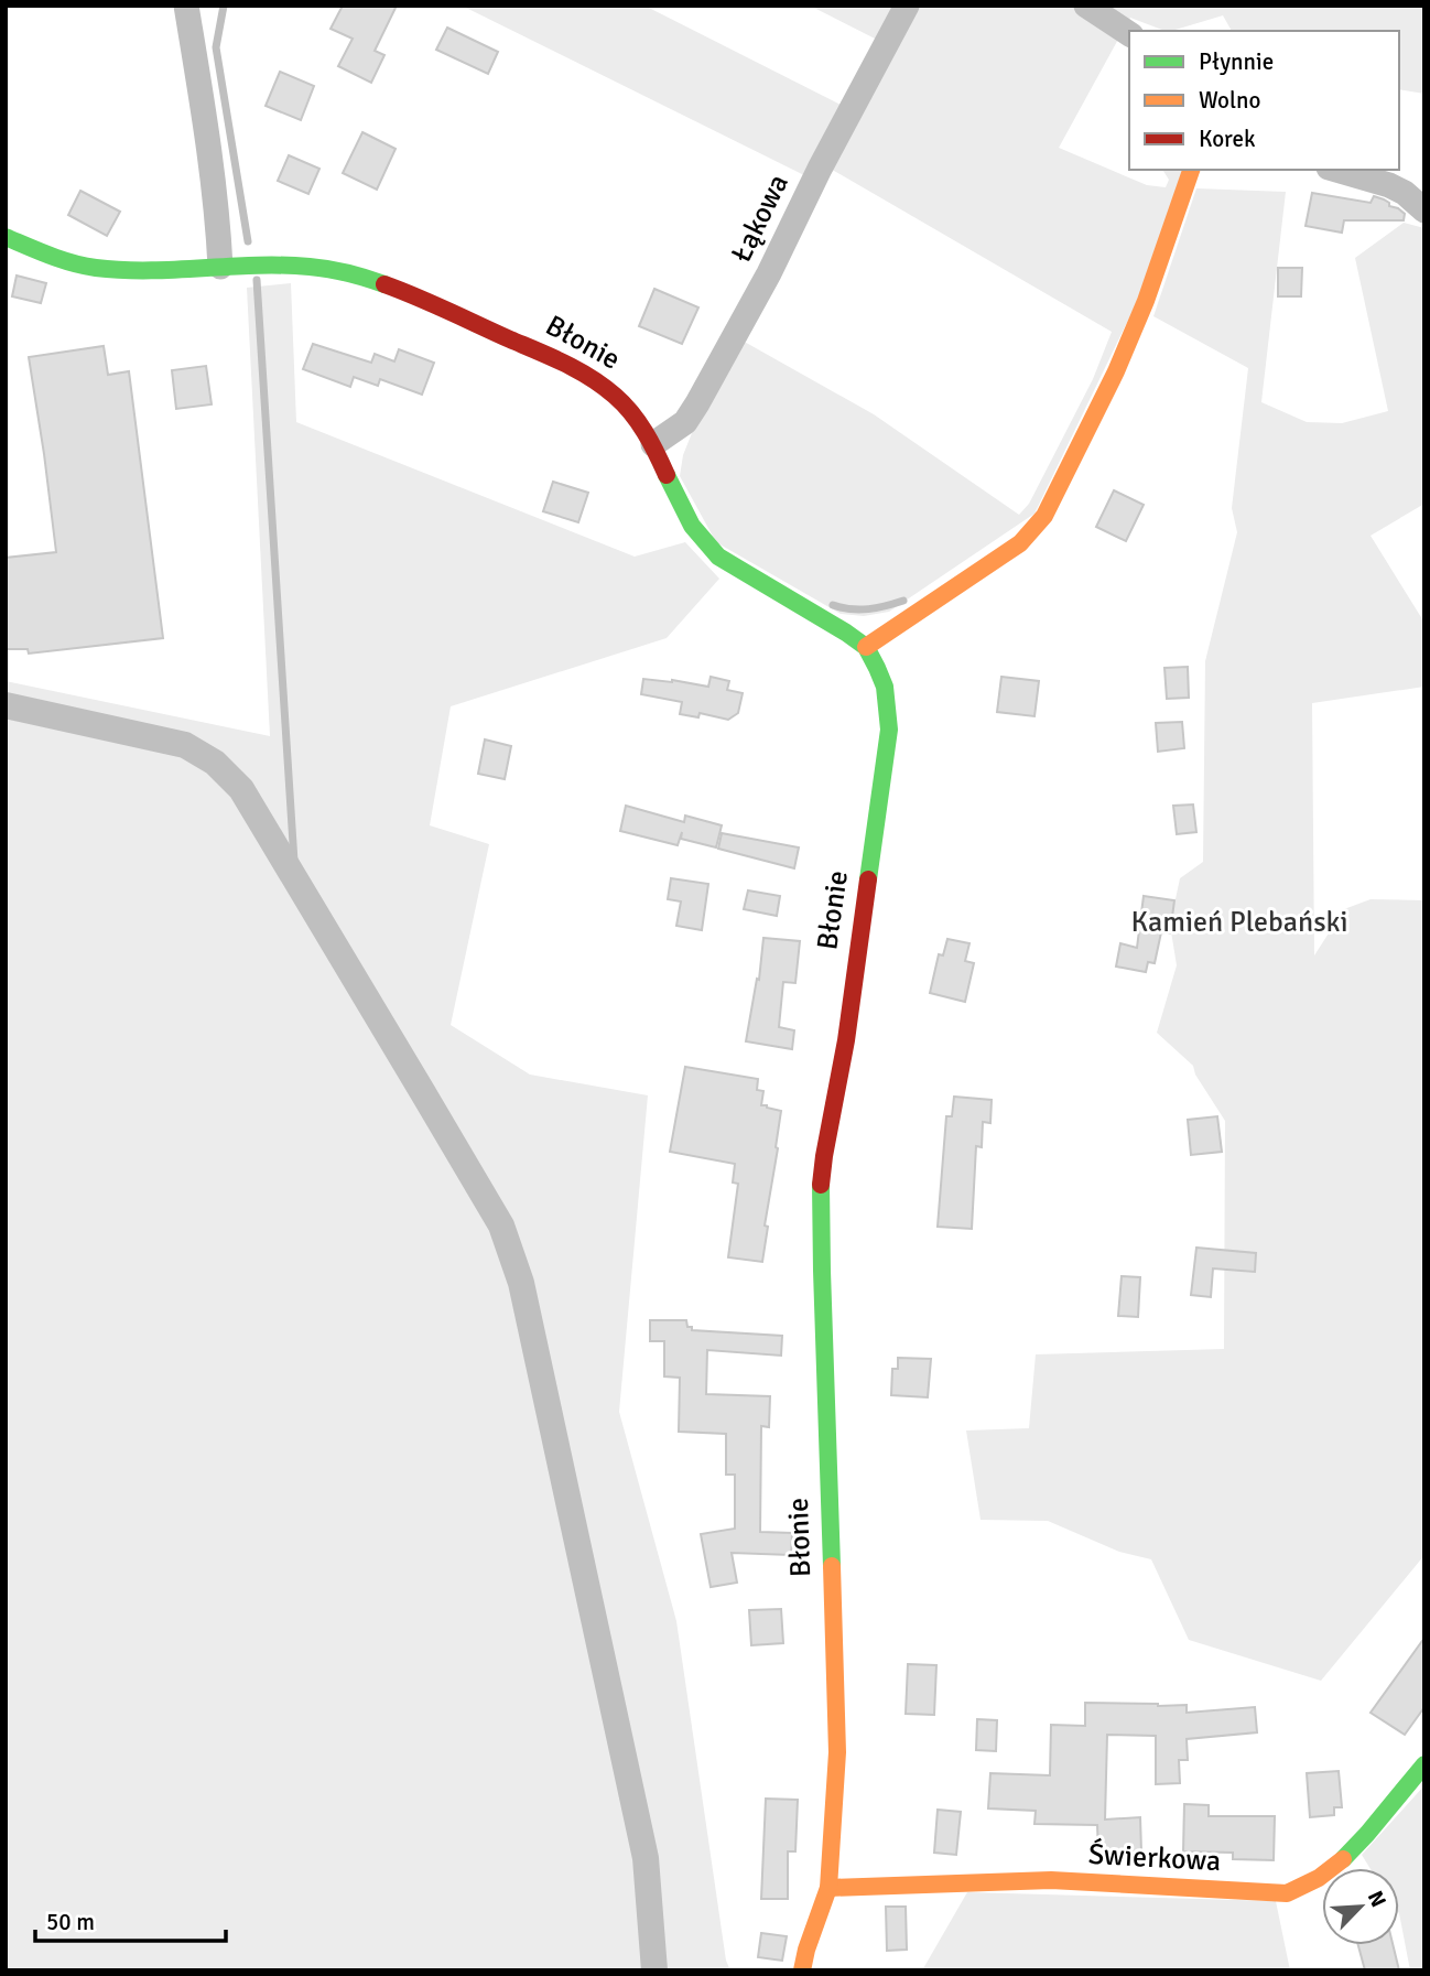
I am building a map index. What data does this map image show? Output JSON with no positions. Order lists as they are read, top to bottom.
{
  "streets": {
    "street": ["Łąkowa", "Błonie", "Świerkowa"]
  },
  "crossings": [
    ["Łąkowa", "Błonie"],
    ["Błonie", "Świerkowa"]
  ],
  "parks": ["Kamień Plebański"],
  "legend": ["Płynnie", "Wolno", "Korek"],
  "scale_bar": "50 m",
  "north": "top right"
}
